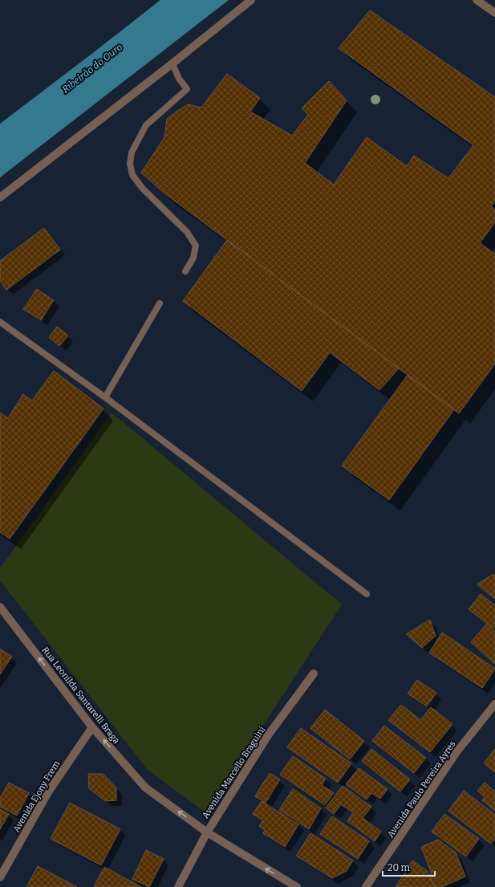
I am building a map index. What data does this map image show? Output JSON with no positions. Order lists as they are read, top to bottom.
{
  "streets": {
    "street": [
      "Rua Leonilda Santarelli Braga",
      "Avenida Marcello Braguini",
      "Avenida Paulo Pereira Ayres",
      "Avenida Ejony Frem"
    ]
  },
  "crossings": [
    ["Rua Leonilda Santarelli Braga", "Avenida Marcello Braguini"],
    ["Rua Leonilda Santarelli Braga", "Avenida Ejony Frem"]
  ],
  "one_way": ["Rua Leonilda Santarelli Braga"],
  "water": ["Ribeirão do Ouro"],
  "scale_bar": "20 m"
}
